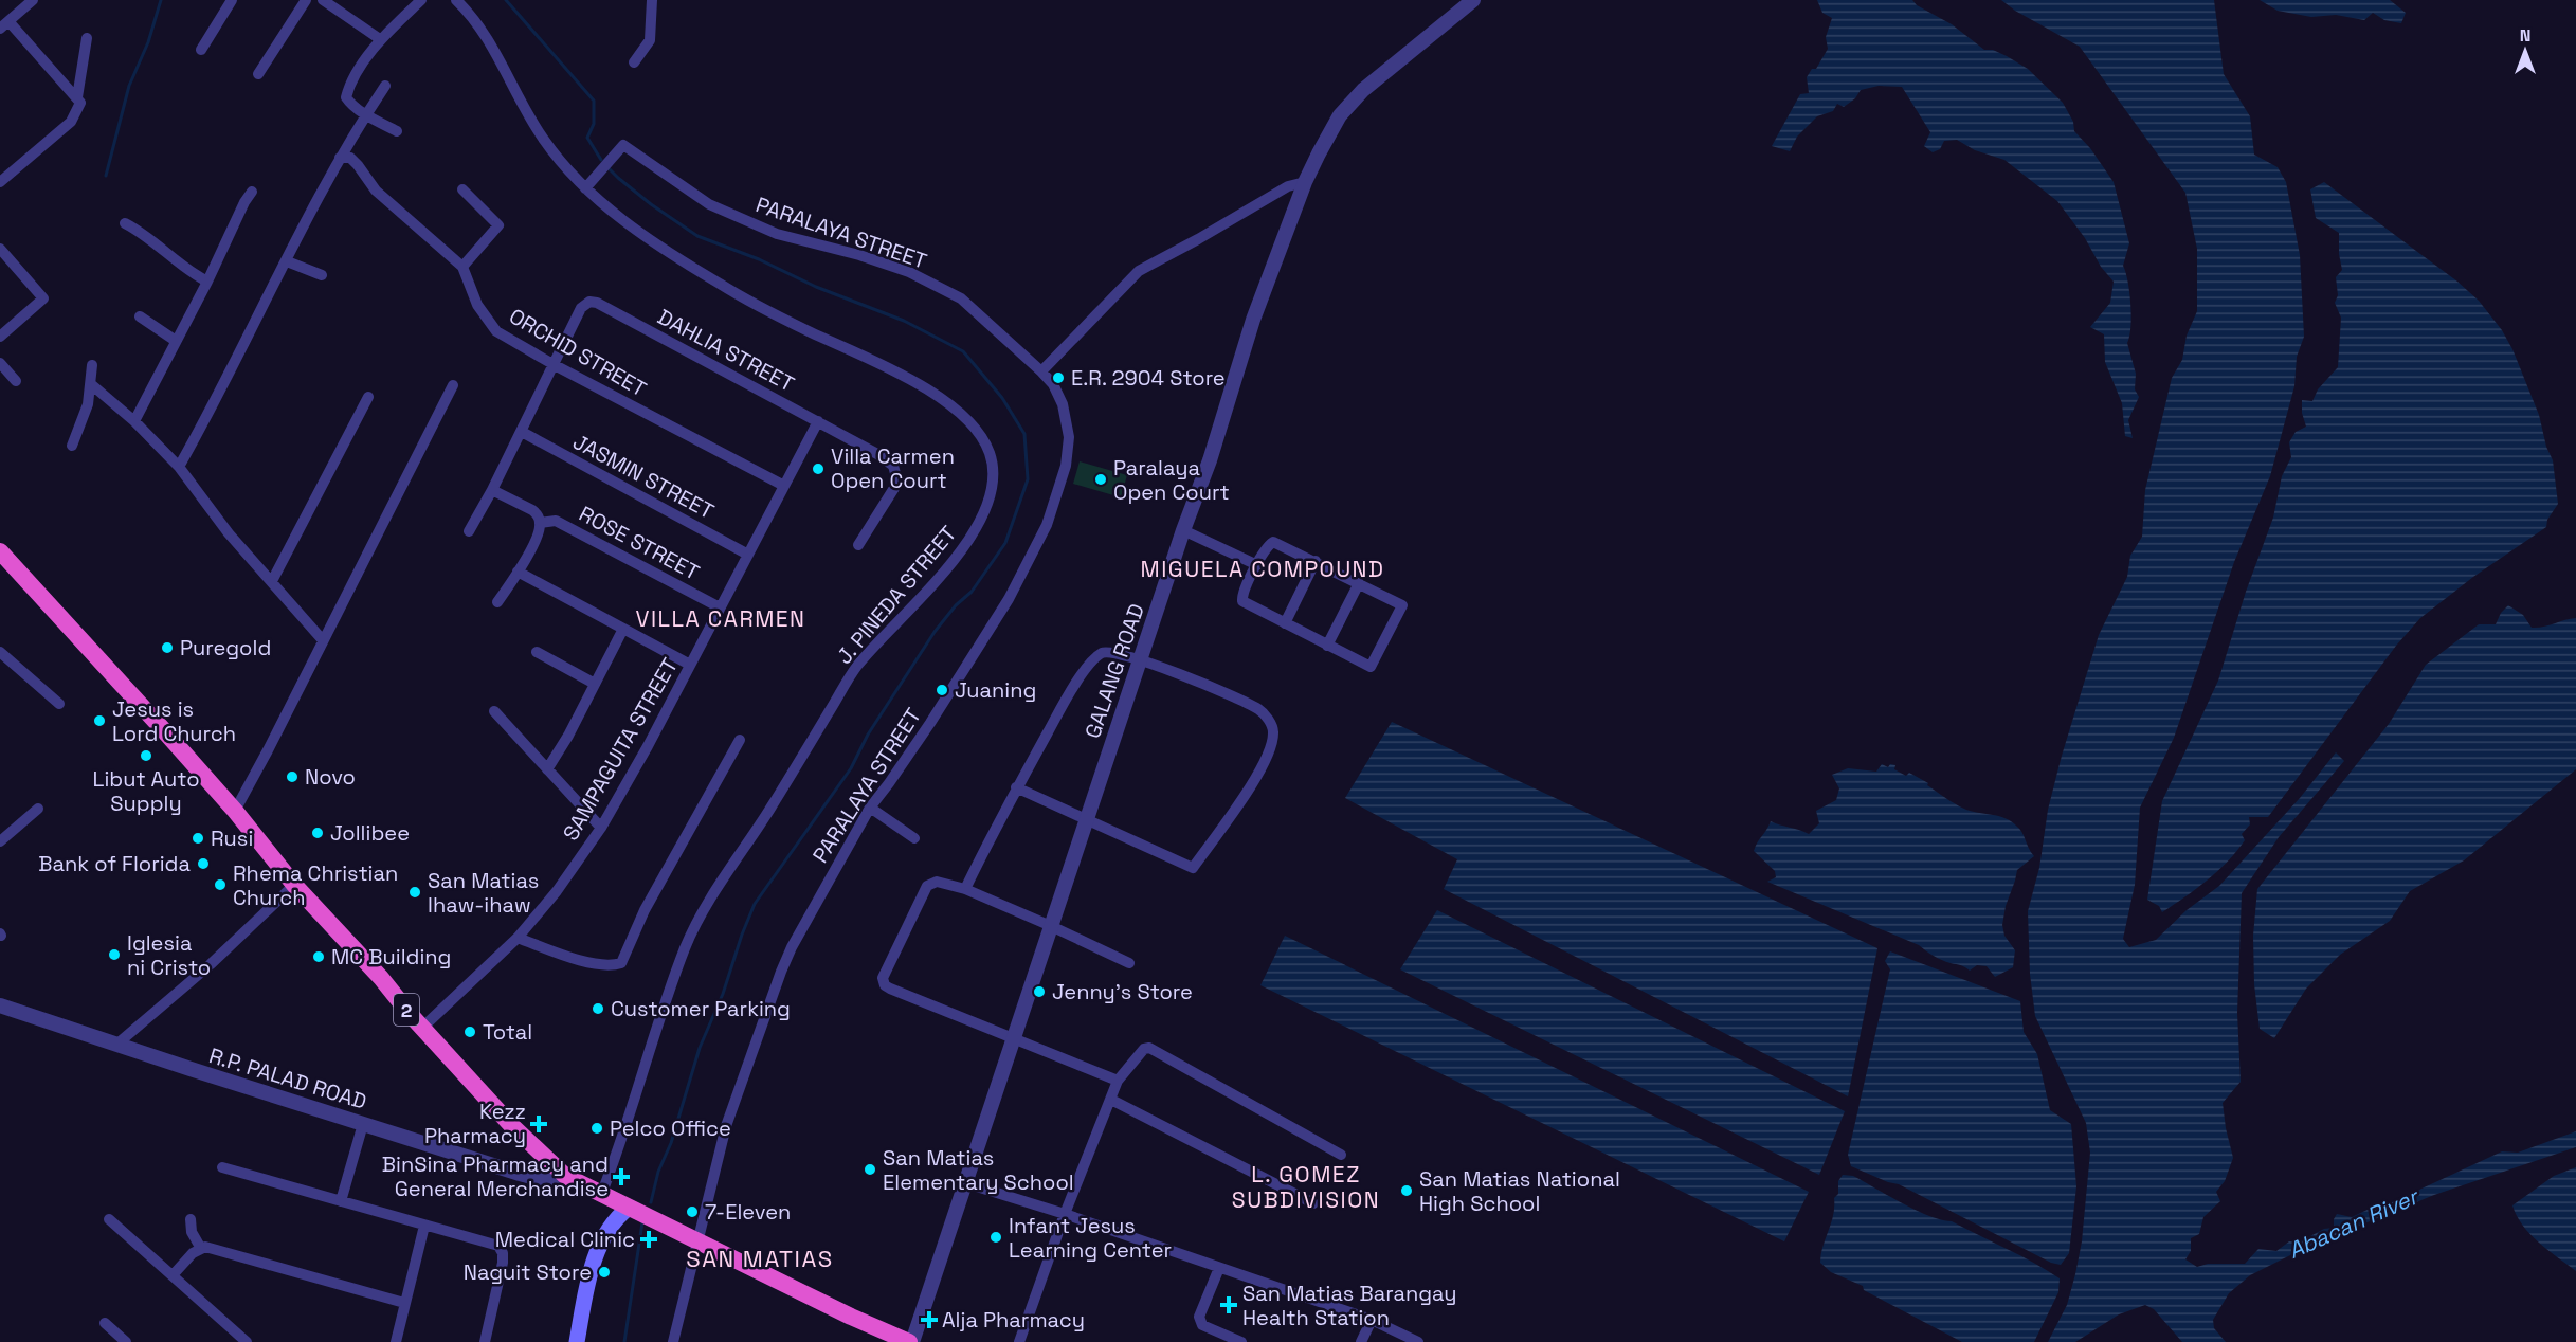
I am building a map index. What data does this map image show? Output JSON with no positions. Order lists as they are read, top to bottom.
{
  "streets": {
    "highway": ["2"],
    "street": [
      "PARALAYA STREET",
      "DAHLIA STREET",
      "ORCHID STREET",
      "JASMIN STREET",
      "ROSE STREET",
      "J. PINEDA STREET",
      "GALANG ROAD",
      "SAMPAGUITA STREET",
      "R.P. PALAD ROAD"
    ]
  },
  "crossings": [
    ["PARALAYA STREET", "J. PINEDA STREET"],
    ["PARALAYA STREET", "2"],
    ["DAHLIA STREET", "ORCHID STREET"],
    ["DAHLIA STREET", "JASMIN STREET"],
    ["DAHLIA STREET", "SAMPAGUITA STREET"],
    ["ORCHID STREET", "SAMPAGUITA STREET"],
    ["JASMIN STREET", "SAMPAGUITA STREET"],
    ["ROSE STREET", "SAMPAGUITA STREET"],
    ["J. PINEDA STREET", "2"],
    ["GALANG ROAD", "2"],
    ["SAMPAGUITA STREET", "2"],
    ["2", "R.P. PALAD ROAD"]
  ],
  "districts": [
    "MIGUELA COMPOUND",
    "VILLA CARMEN",
    "L. GOMEZ SUBDIVISION",
    "SAN MATIAS"
  ],
  "water": ["Abacan River"],
  "places": {
    "other": [
      "E.R. 2904 Store",
      "Villa Carmen Open Court",
      "Paralaya Open Court",
      "Puregold",
      "Juaning",
      "Jesus is Lord Church",
      "Libut Auto Supply",
      "Novo",
      "Jollibee",
      "Rusi",
      "Bank of Florida",
      "Rhema Christian Church",
      "San Matias Ihaw-ihaw",
      "Iglesia ni Cristo",
      "MC Building",
      "Jenny's Store",
      "Customer Parking",
      "Total",
      "Pelco Office",
      "San Matias Elementary School",
      "San Matias National High School",
      "7-Eleven",
      "Infant Jesus Learning Center",
      "Naguit Store"
    ],
    "health": [
      "Kezz Pharmacy",
      "BinSina Pharmacy and General Merchandise",
      "Medical Clinic",
      "San Matias Barangay Health Station",
      "Alja Pharmacy"
    ]
  },
  "north": "top"
}
